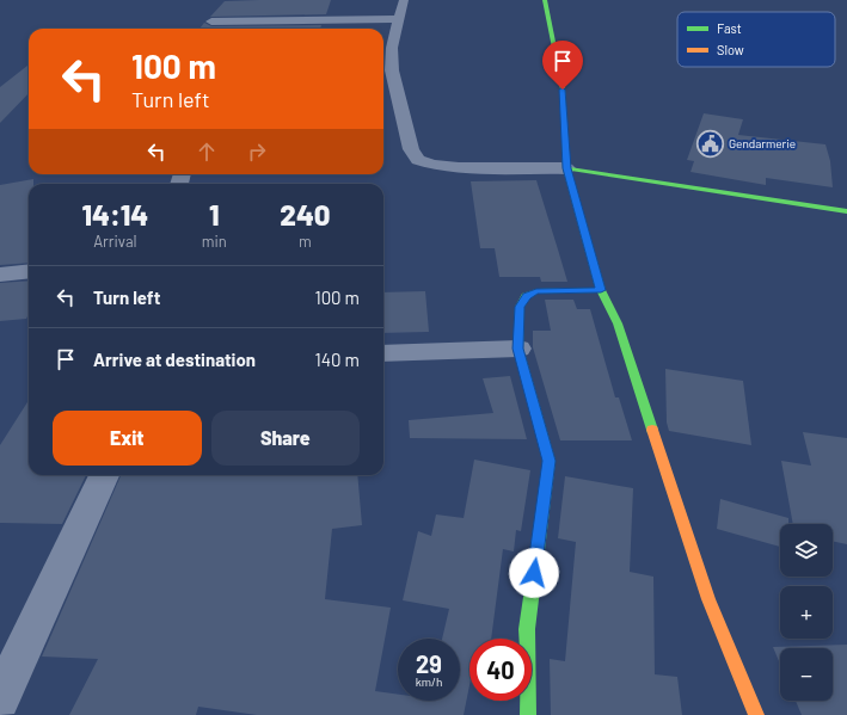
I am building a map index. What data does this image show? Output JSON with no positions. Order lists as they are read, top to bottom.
{
  "places": {
    "public building": ["Gendarmerie"]
  },
  "legend": ["Fast", "Slow"],
  "page": {
    "turn": ["100 m", "Turn left"],
    "eta": [
      "14:14",
      "Arrival",
      "1",
      "min",
      "240",
      "m"
    ],
    "list": [
      {
        "name": "Turn left",
        "value": "100 m"
      },
      {
        "name": "Arrive at destination",
        "value": "140 m"
      }
    ],
    "buttons": ["Exit", "Share"],
    "map_buttons": ["+", "−"],
    "speed": "29 km/h",
    "limit": "40"
  }
}
